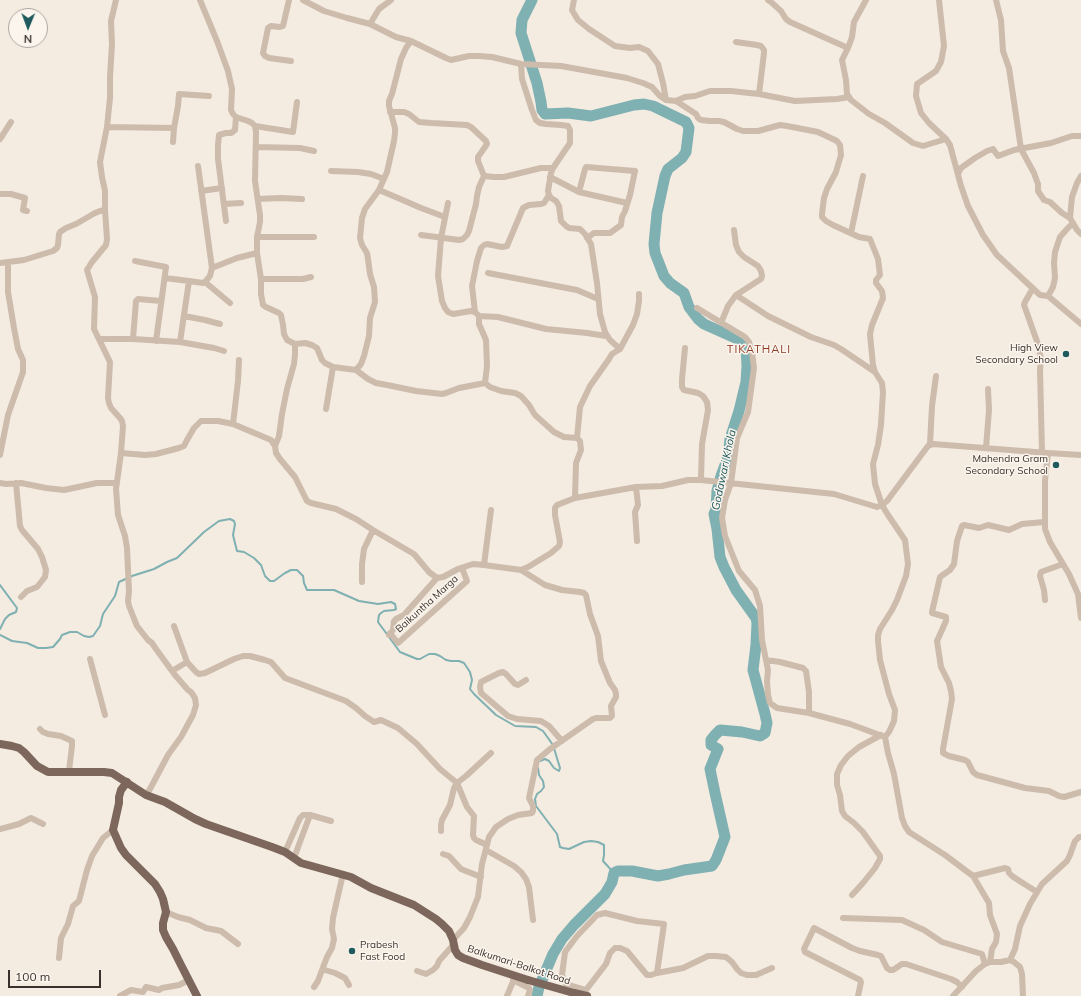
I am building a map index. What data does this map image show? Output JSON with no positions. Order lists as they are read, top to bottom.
{
  "streets": {
    "main road": ["Balkumari-Balkot Road"],
    "street": ["Baikuntha Marga"]
  },
  "districts": ["TIKATHALI"],
  "water": ["Godawari Khola"],
  "places": ["High View Secondary School", "Mahendra Gram Secondary School", "Prabesh Fast Food"],
  "scale_bar": "100 m",
  "north": "bottom"
}
